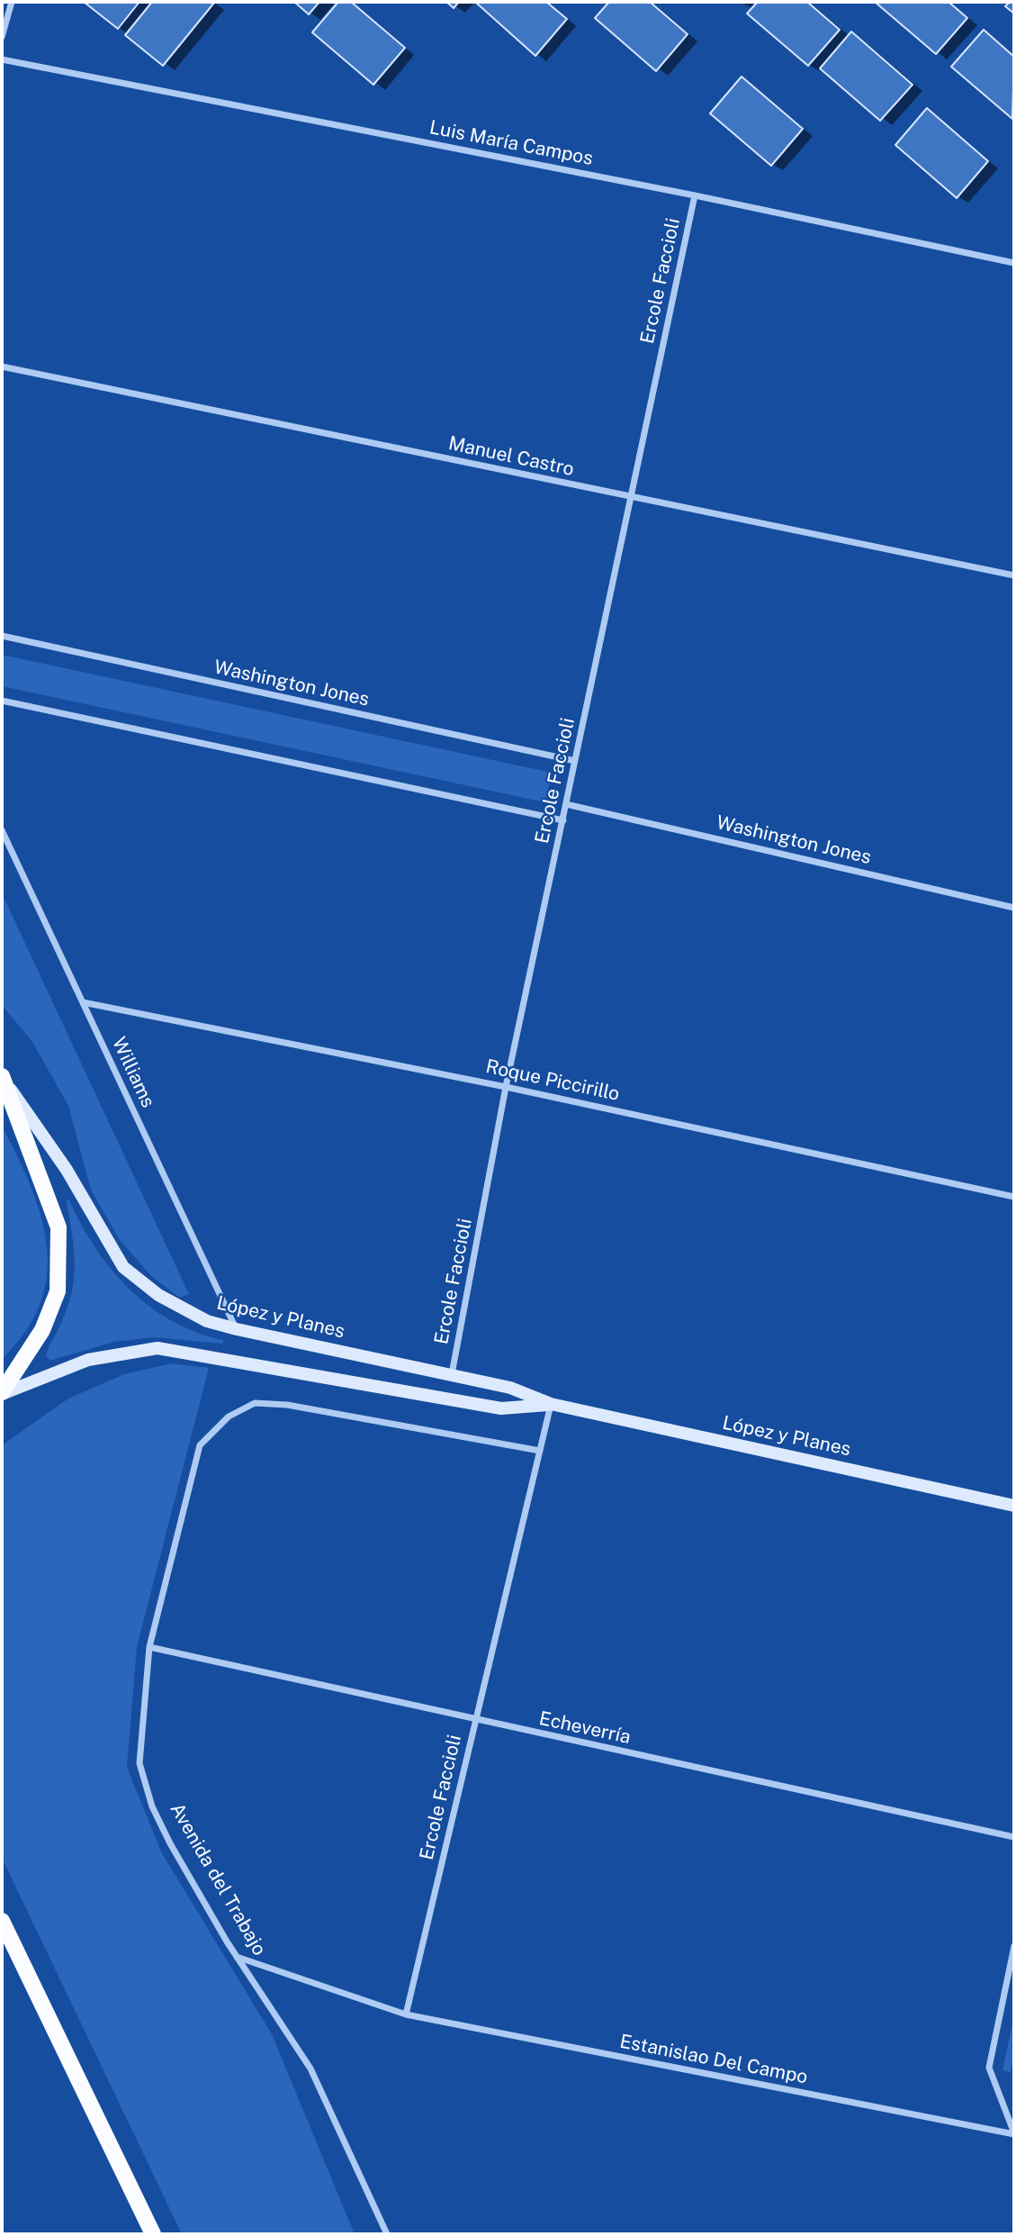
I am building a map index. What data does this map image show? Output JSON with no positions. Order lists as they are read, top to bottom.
{
  "streets": {
    "main road": ["López y Planes"],
    "street": [
      "Luis María Campos",
      "Ercole Faccioli",
      "Manuel Castro",
      "Washington Jones",
      "Williams",
      "Roque Piccirillo",
      "Echeverría",
      "Avenida del Trabajo",
      "Estanislao Del Campo"
    ]
  },
  "crossings": [
    ["Luis María Campos", "Ercole Faccioli"],
    ["Ercole Faccioli", "Manuel Castro"],
    ["Ercole Faccioli", "Washington Jones"],
    ["Ercole Faccioli", "Roque Piccirillo"],
    ["Ercole Faccioli", "López y Planes"],
    ["Ercole Faccioli", "Echeverría"],
    ["Ercole Faccioli", "Avenida del Trabajo"],
    ["Ercole Faccioli", "Estanislao Del Campo"],
    ["Williams", "Roque Piccirillo"],
    ["Williams", "López y Planes"],
    ["Echeverría", "Avenida del Trabajo"],
    ["Avenida del Trabajo", "Estanislao Del Campo"]
  ]
}
